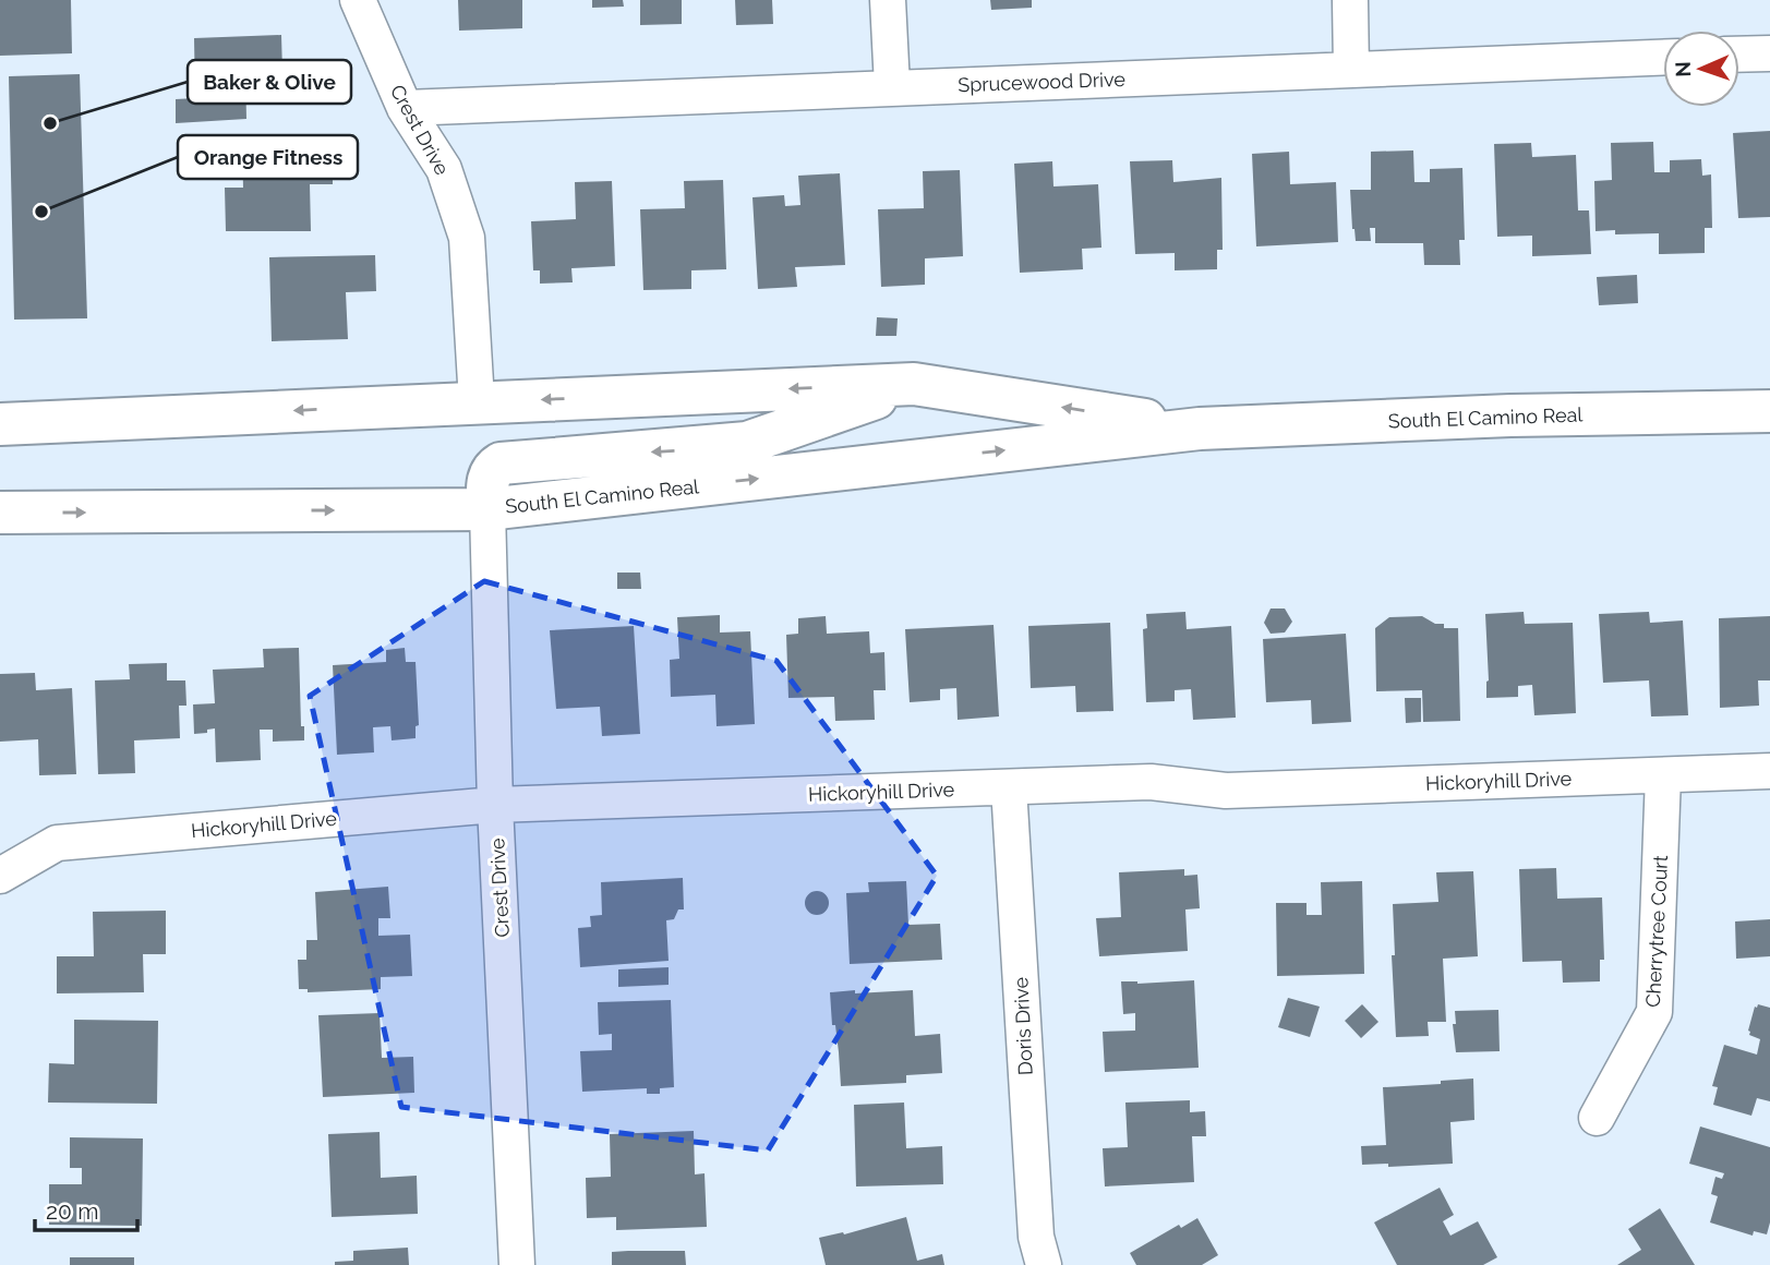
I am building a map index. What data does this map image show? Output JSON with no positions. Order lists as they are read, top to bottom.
{
  "streets": {
    "main road": ["South El Camino Real"],
    "street": [
      "Sprucewood Drive",
      "Crest Drive",
      "Hickoryhill Drive",
      "Cherrytree Court",
      "Doris Drive"
    ]
  },
  "crossings": [
    ["Sprucewood Drive", "Crest Drive"],
    ["Crest Drive", "South El Camino Real"],
    ["Crest Drive", "Hickoryhill Drive"],
    ["Hickoryhill Drive", "Cherrytree Court"],
    ["Hickoryhill Drive", "Doris Drive"]
  ],
  "places": ["Baker & Olive", "Orange Fitness"],
  "scale_bar": "20 m",
  "north": "left"
}
